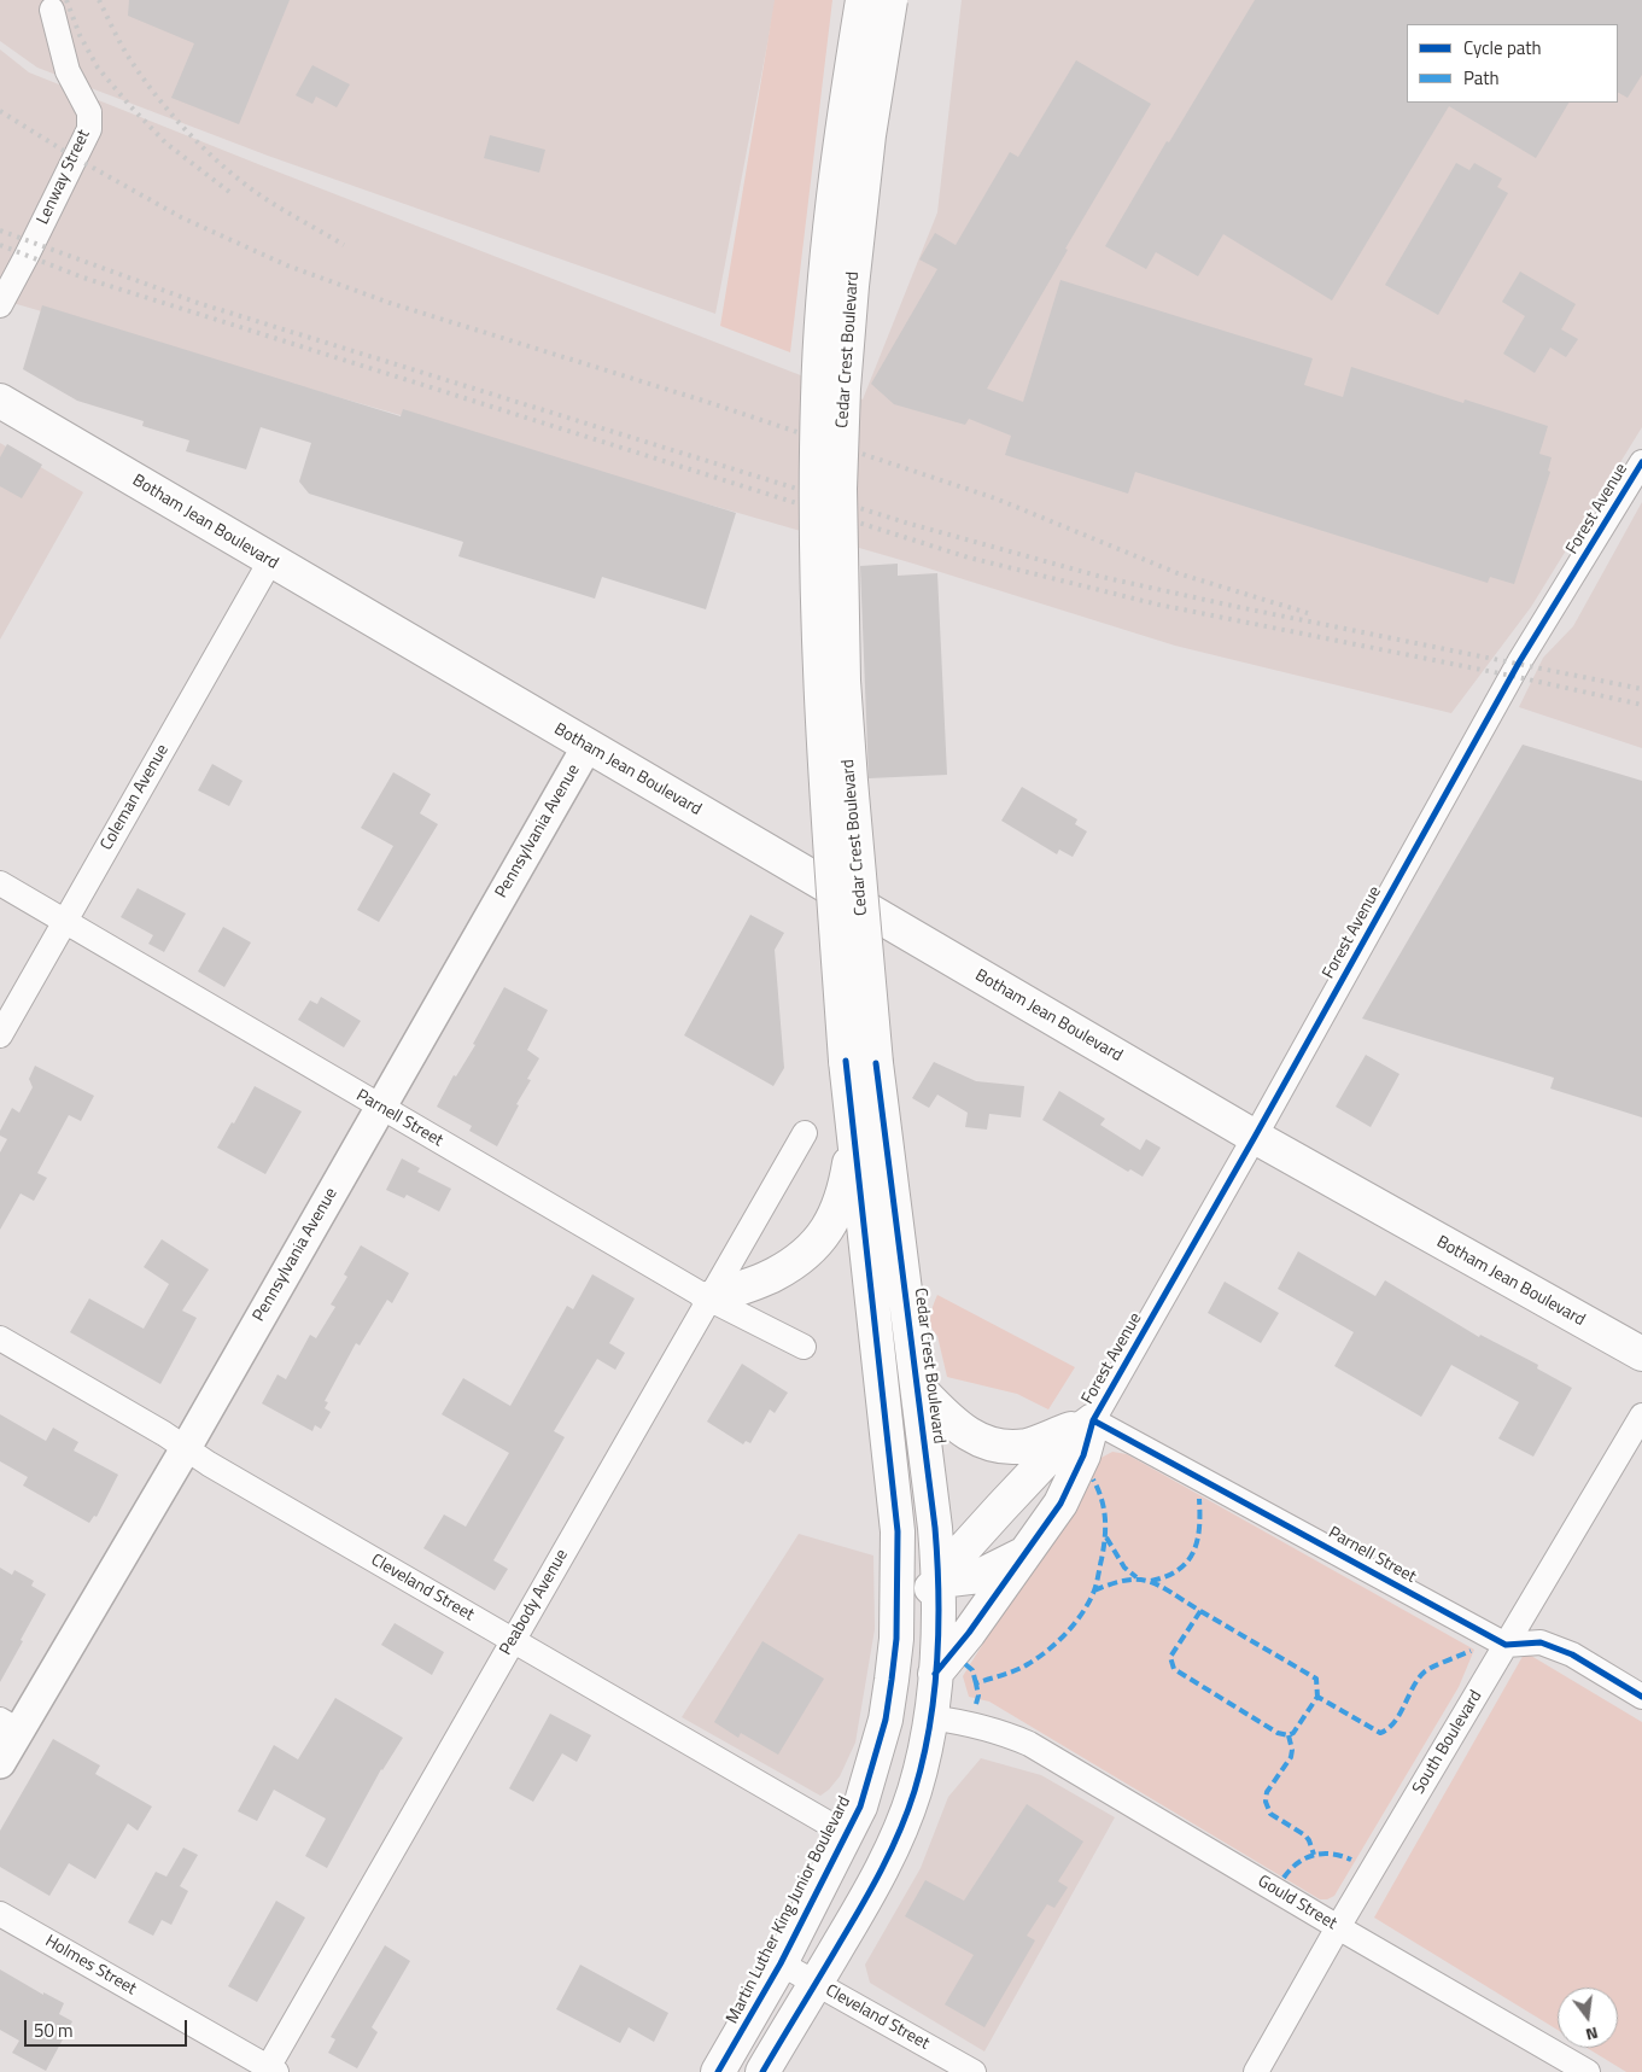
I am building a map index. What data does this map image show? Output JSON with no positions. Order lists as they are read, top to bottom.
{
  "streets": {
    "main road": ["Cedar Crest Boulevard", "Botham Jean Boulevard", "Martin Luther King Junior Boulevard"],
    "street": [
      "Lenway Street",
      "Forest Avenue",
      "Coleman Avenue",
      "Pennsylvania Avenue",
      "Parnell Street",
      "Cleveland Street",
      "Peabody Avenue",
      "South Boulevard",
      "Gould Street",
      "Holmes Street"
    ]
  },
  "crossings": [
    ["Cedar Crest Boulevard", "Martin Luther King Junior Boulevard"],
    ["Forest Avenue", "Botham Jean Boulevard"],
    ["Forest Avenue", "Parnell Street"],
    ["Botham Jean Boulevard", "Coleman Avenue"],
    ["Botham Jean Boulevard", "Pennsylvania Avenue"],
    ["Coleman Avenue", "Parnell Street"],
    ["Pennsylvania Avenue", "Parnell Street"],
    ["Pennsylvania Avenue", "Cleveland Street"],
    ["Parnell Street", "Peabody Avenue"],
    ["Parnell Street", "South Boulevard"],
    ["Cleveland Street", "Peabody Avenue"],
    ["Cleveland Street", "Martin Luther King Junior Boulevard"],
    ["Peabody Avenue", "Holmes Street"],
    ["South Boulevard", "Gould Street"]
  ],
  "legend": ["Cycle path", "Path"],
  "scale_bar": "50 m",
  "north": "bottom"
}
